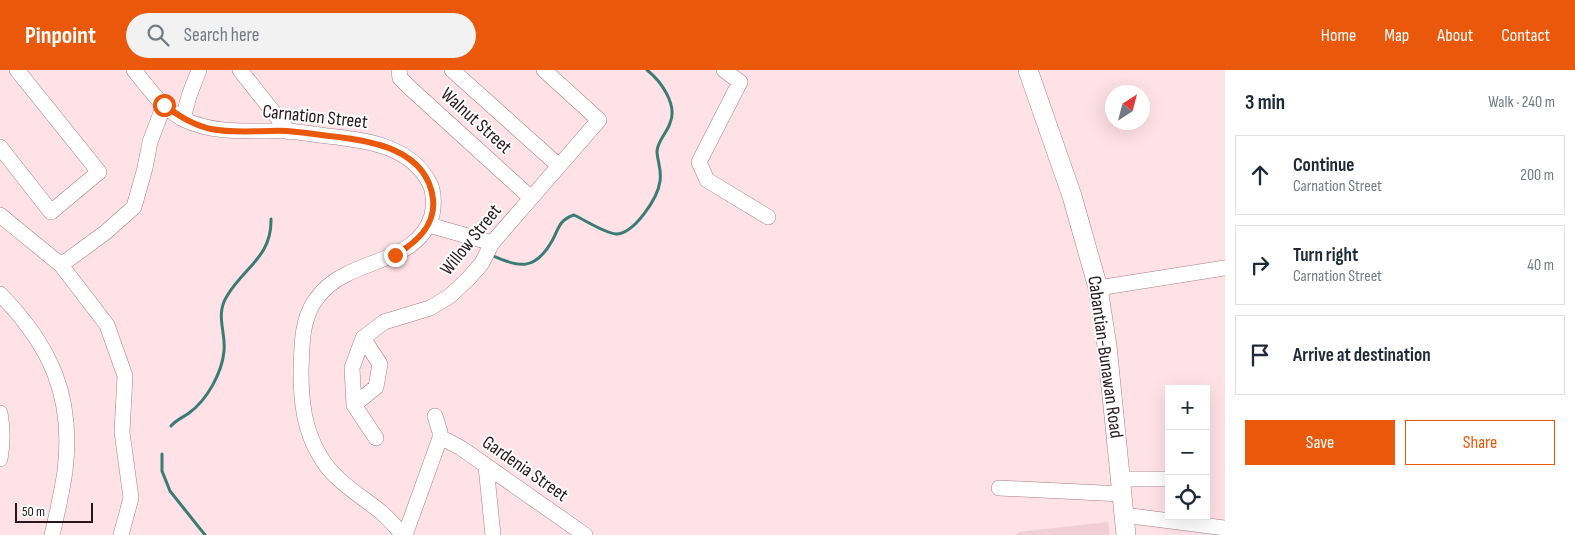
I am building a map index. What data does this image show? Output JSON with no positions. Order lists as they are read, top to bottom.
{
  "streets": {
    "main road": ["Cabantian-Bunawan Road"],
    "street": [
      "Carnation Street",
      "Walnut Street",
      "Willow Street",
      "Gardenia Street"
    ]
  },
  "crossings": [
    ["Walnut Street", "Willow Street"]
  ],
  "scale_bar": "50 m",
  "north": "top right",
  "page": {
    "header": "Pinpoint",
    "search": "Search here",
    "nav": [
      "Home",
      "Map",
      "About",
      "Contact"
    ],
    "heading": ["3 min", "Walk · 240 m"],
    "list": [
      ["Continue", "Carnation Street", "200 m"],
      ["Turn right", "Carnation Street", "40 m"],
      "Arrive at destination"
    ],
    "map_buttons": ["+", "−"],
    "buttons": ["Save", "Share"],
    "scale": "50 m"
  }
}
